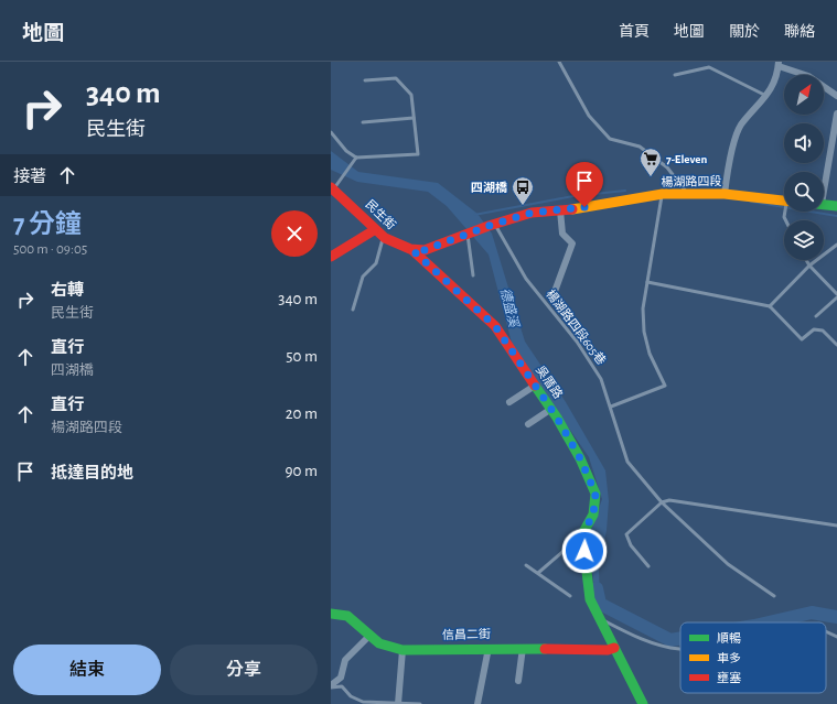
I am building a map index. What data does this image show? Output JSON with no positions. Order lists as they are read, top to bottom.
{
  "streets": {
    "street": [
      "楊湖路四段",
      "民生街",
      "吳厝路",
      "信昌二街"
    ],
    "lane": ["楊湖路四段605巷"]
  },
  "crossings": [
    ["楊湖路四段", "楊湖路四段605巷"],
    ["民生街", "吳厝路"]
  ],
  "water": ["德盛溪"],
  "places": {
    "supermarket": ["7-Eleven"],
    "bus stop": ["四湖橋"]
  },
  "legend": ["順暢", "車多", "壅塞"],
  "north": "top right",
  "page": {
    "header": "地圖",
    "nav": [
      "首頁",
      "地圖",
      "關於",
      "聯絡"
    ],
    "turn": ["340 m", "民生街"],
    "then": "接著",
    "heading": ["7 分鐘", "500 m · 09:05"],
    "list": [
      {
        "name": "右轉",
        "note": "民生街",
        "value": "340 m"
      },
      {
        "name": "直行",
        "note": "四湖橋",
        "value": "50 m"
      },
      {
        "name": "直行",
        "note": "楊湖路四段",
        "value": "20 m"
      },
      {
        "name": "抵達目的地",
        "value": "90 m"
      }
    ],
    "buttons": ["結束", "分享"]
  }
}
